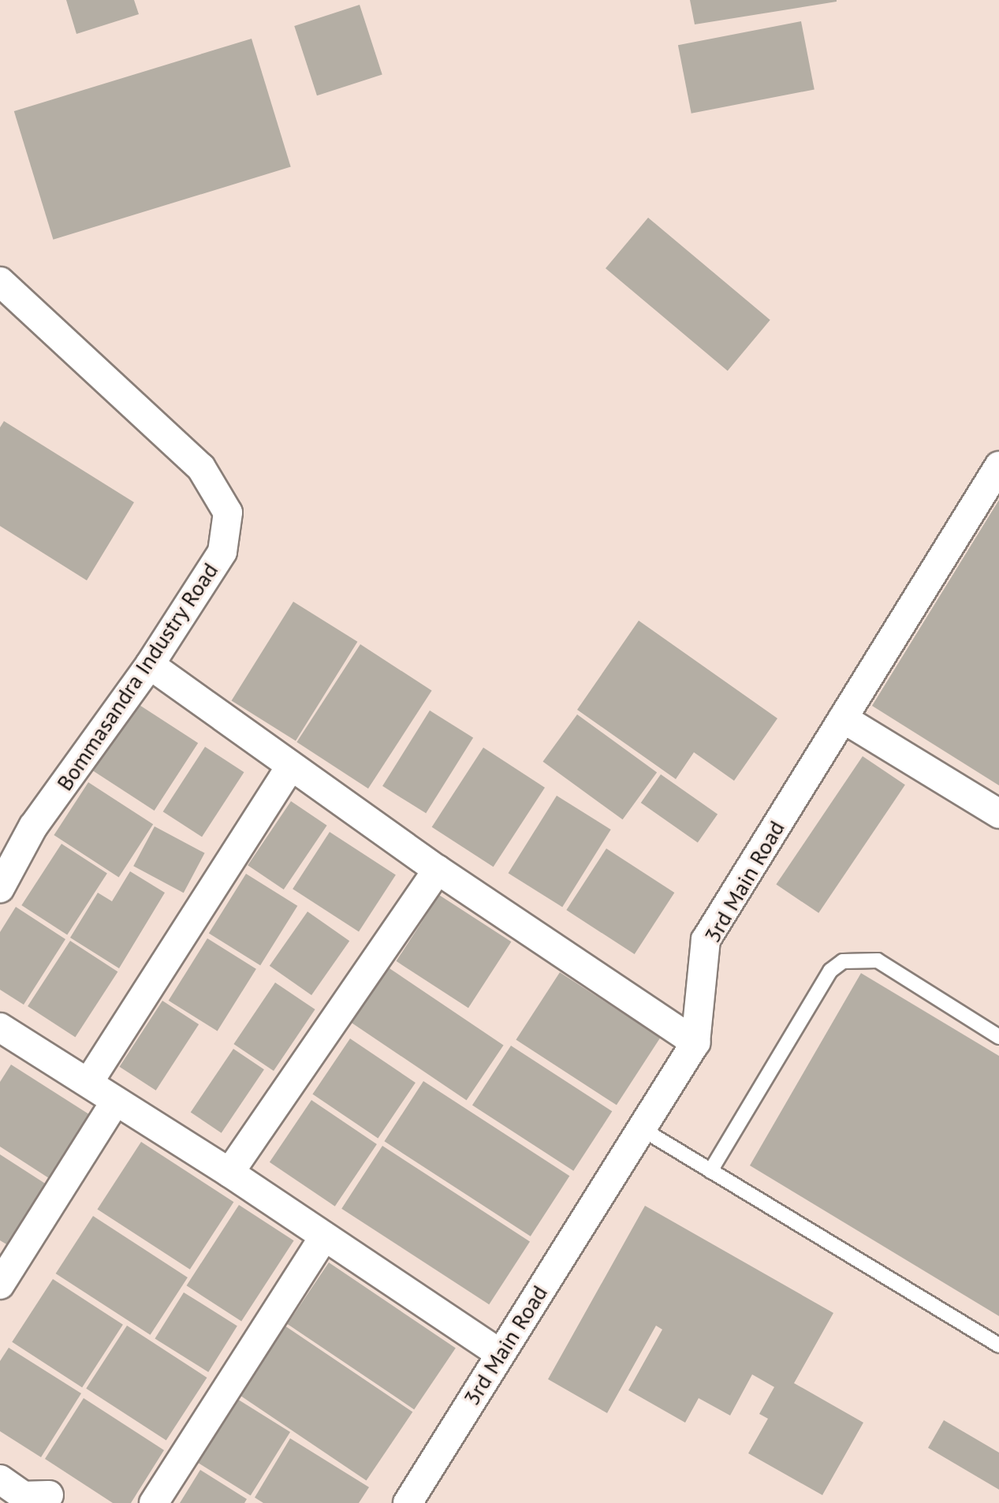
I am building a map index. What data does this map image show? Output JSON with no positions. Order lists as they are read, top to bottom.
{
  "streets": {
    "street": ["Bommasandra Industry Road", "3rd Main Road"]
  }
}
